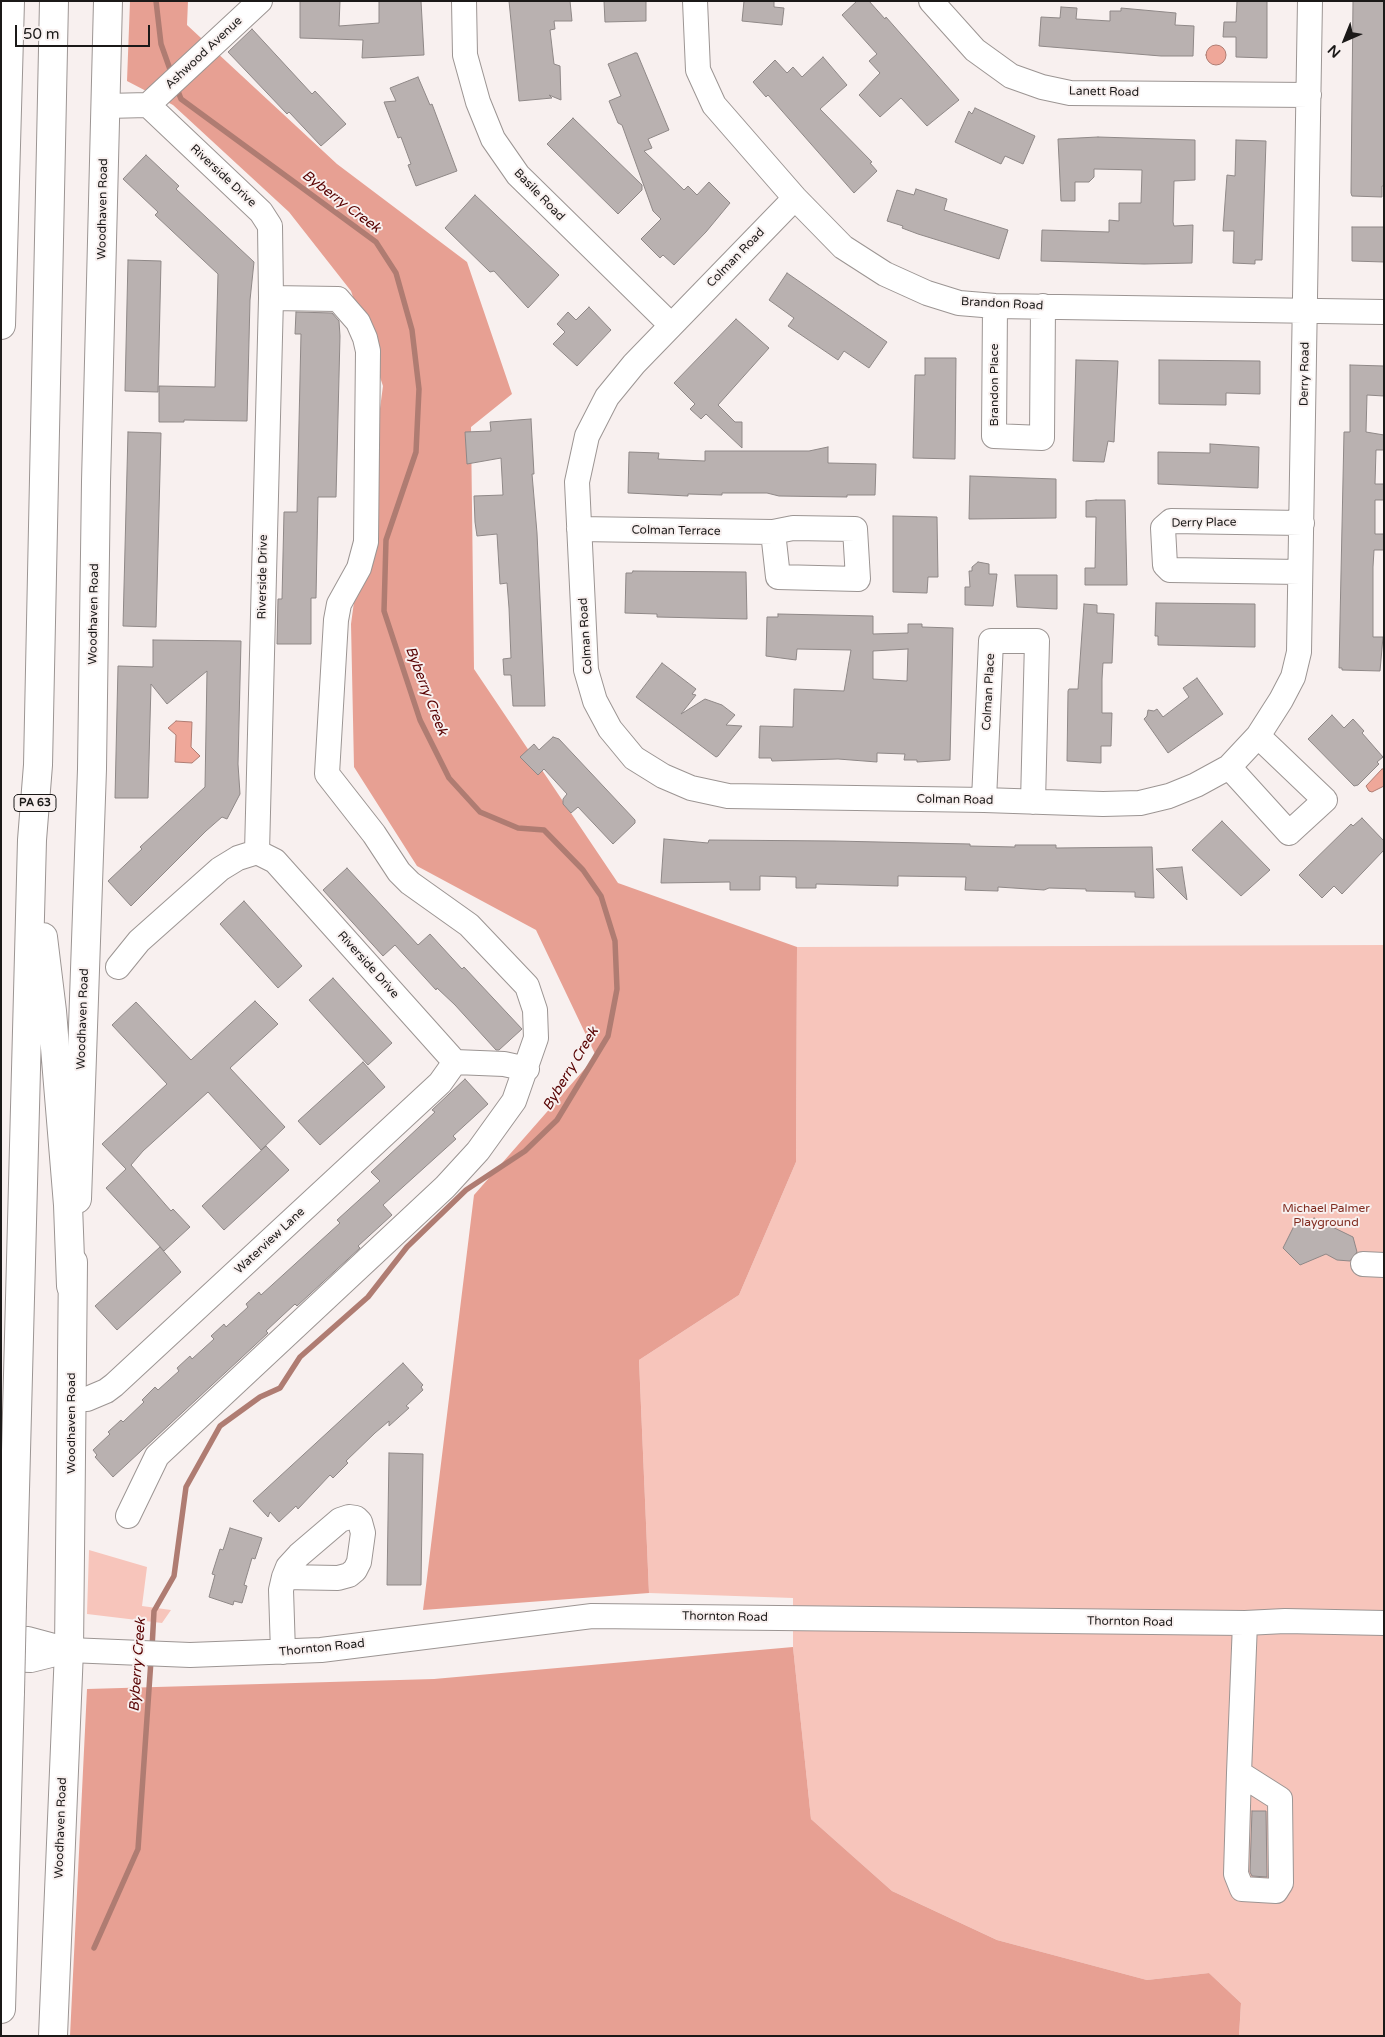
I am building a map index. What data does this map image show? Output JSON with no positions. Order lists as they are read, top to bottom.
{
  "streets": {
    "main road": ["Woodhaven Road", "PA 63"],
    "street": [
      "Ashwood Avenue",
      "Lanett Road",
      "Riverside Drive",
      "Basile Road",
      "Colman Road",
      "Brandon Road",
      "Derry Road",
      "Brandon Place",
      "Derry Place",
      "Colman Terrace",
      "Colman Place",
      "Waterview Lane",
      "Thornton Road"
    ]
  },
  "crossings": [
    ["Ashwood Avenue", "Riverside Drive"],
    ["Lanett Road", "Derry Road"],
    ["Riverside Drive", "Waterview Lane"],
    ["Basile Road", "Colman Road"],
    ["Woodhaven Road", "Waterview Lane"],
    ["Woodhaven Road", "Thornton Road"],
    ["Colman Road", "Brandon Road"],
    ["Colman Road", "Derry Road"],
    ["Colman Road", "Colman Terrace"],
    ["Colman Road", "Colman Place"],
    ["Brandon Road", "Derry Road"],
    ["Brandon Road", "Brandon Place"],
    ["Derry Road", "Derry Place"]
  ],
  "water": ["Byberry Creek"],
  "parks": ["Michael Palmer Playground"],
  "scale_bar": "50 m",
  "north": "bottom left"
}
